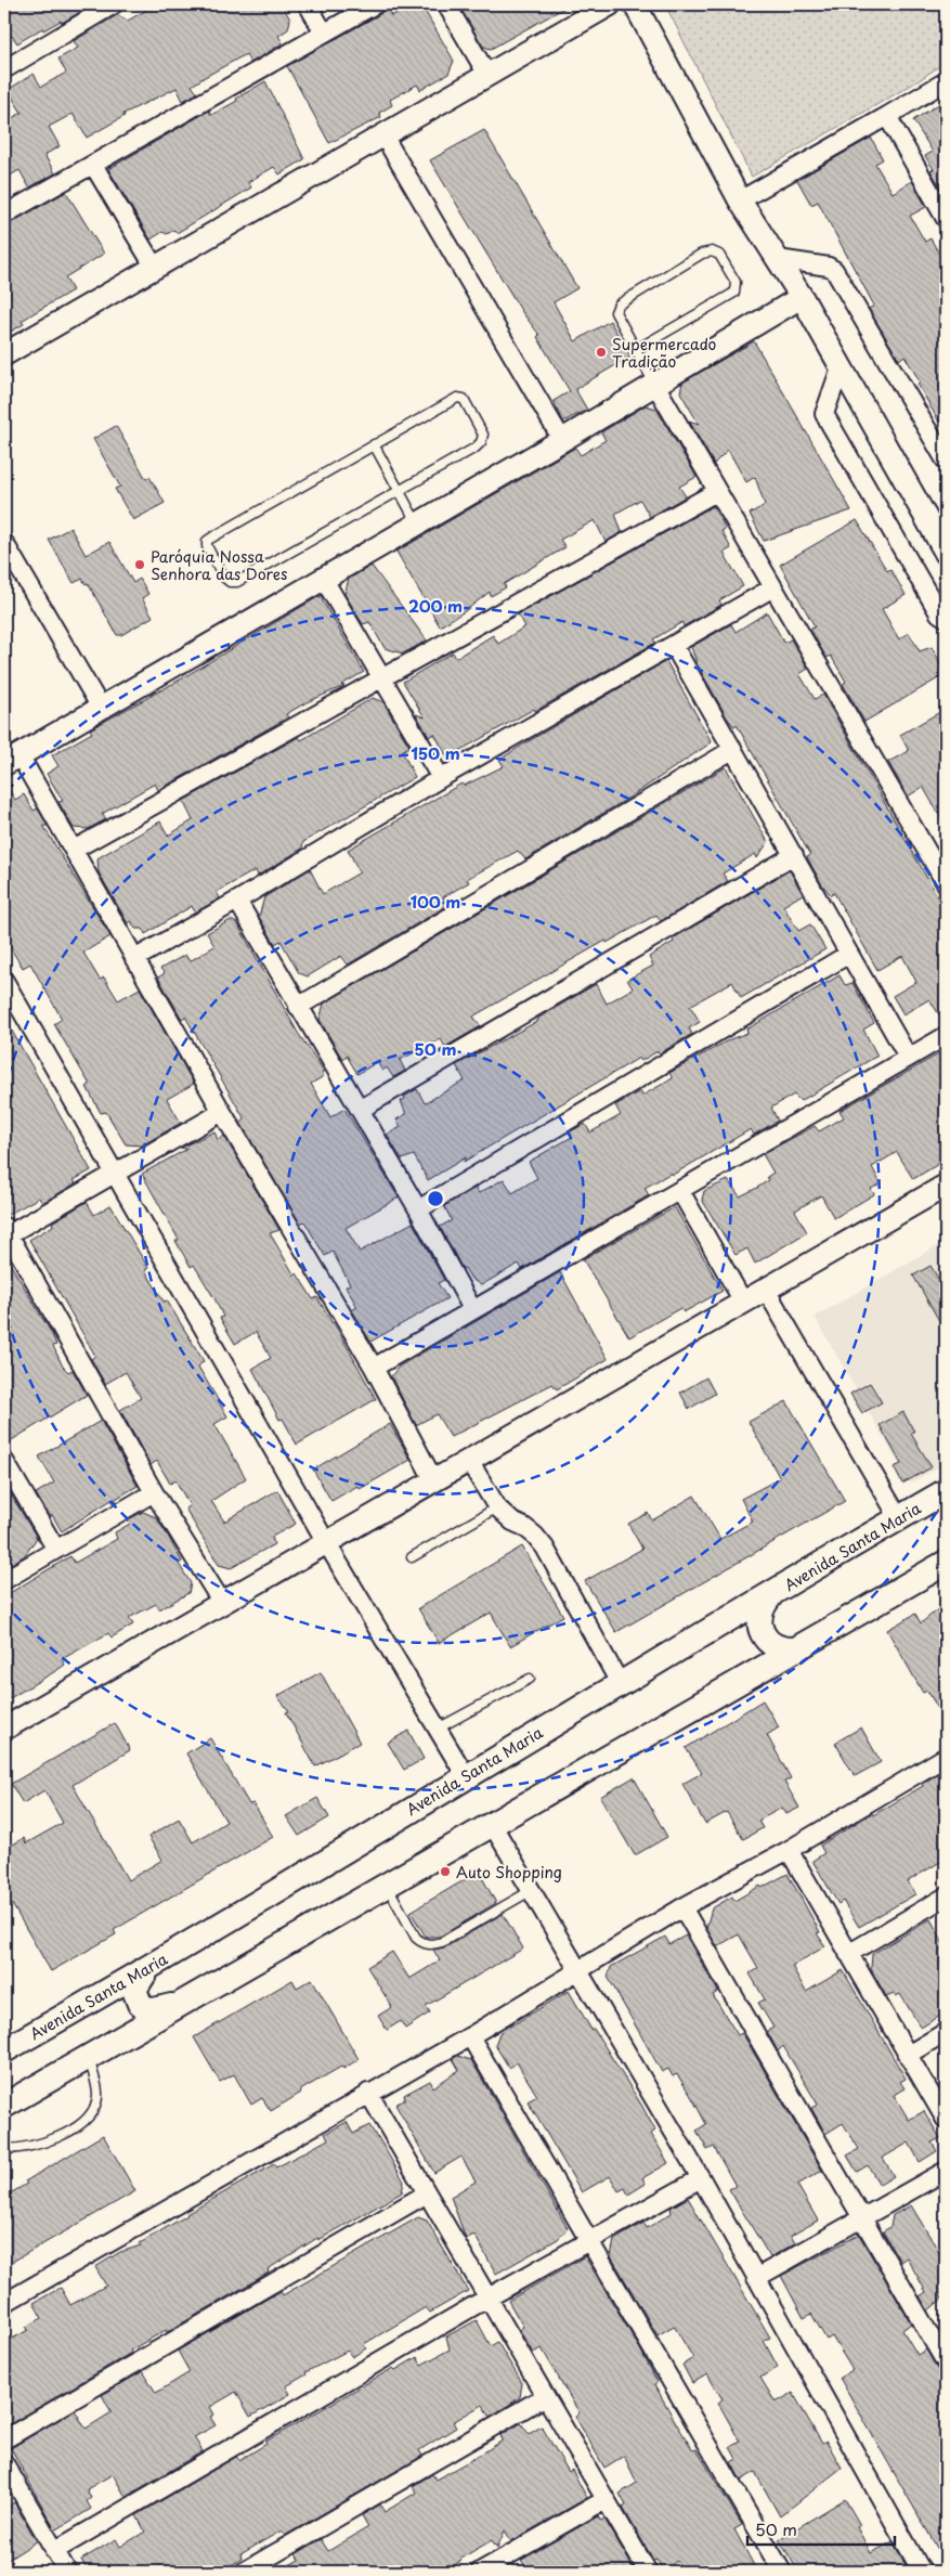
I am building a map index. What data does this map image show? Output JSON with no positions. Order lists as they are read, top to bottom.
{
  "streets": {
    "main road": ["Avenida Santa Maria"]
  },
  "places": ["Supermercado Tradição", "Paróquia Nossa Senhora das Dores", "Auto Shopping"],
  "scale_bar": "50 m",
  "rings": [
    "200 m",
    "150 m",
    "100 m",
    "50 m"
  ]
}
